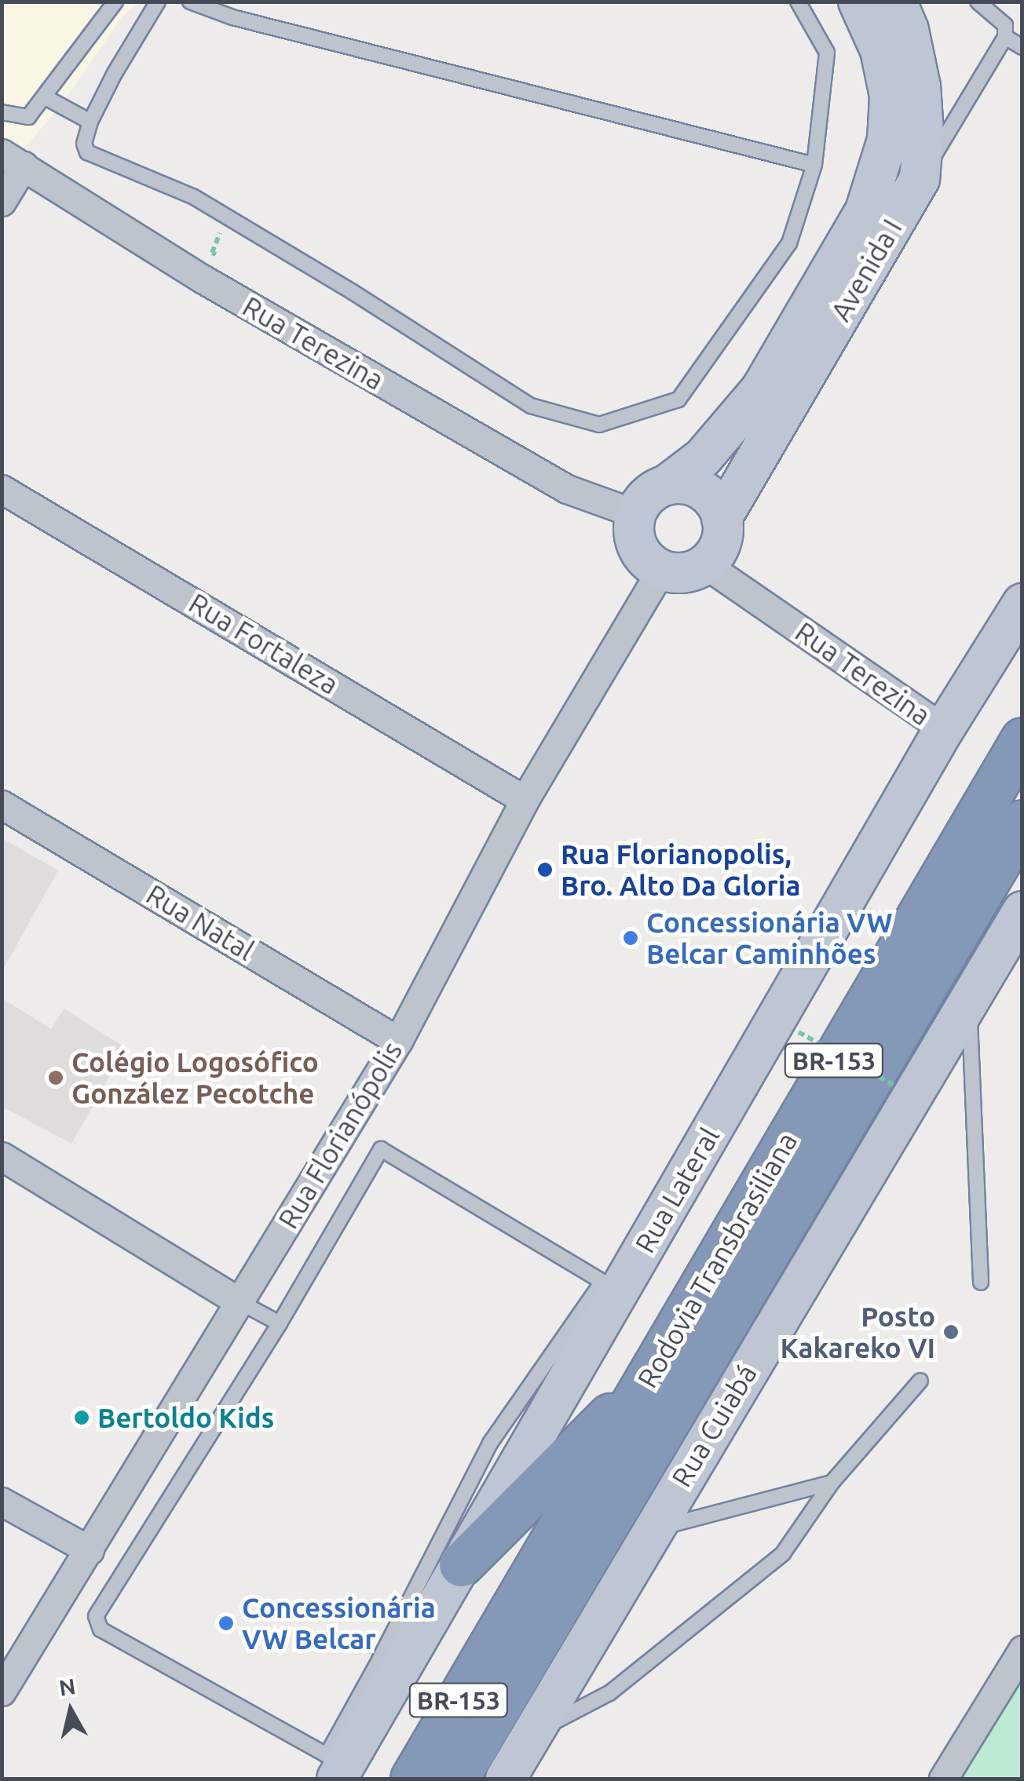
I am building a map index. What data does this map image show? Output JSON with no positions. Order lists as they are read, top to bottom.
{
  "streets": {
    "highway": ["BR-153", "Rodovia Transbrasiliana"],
    "main road": ["Avenida I", "Rua Lateral", "Rua Cuiabá"],
    "street": [
      "Rua Terezina",
      "Rua Fortaleza",
      "Rua Natal",
      "Rua Florianópolis"
    ]
  },
  "crossings": [
    ["Avenida I", "Rua Terezina"],
    ["Avenida I", "Rua Florianópolis"],
    ["Rua Terezina", "Rua Florianópolis"],
    ["Rua Terezina", "Rua Lateral"],
    ["Rua Fortaleza", "Rua Florianópolis"],
    ["Rua Natal", "Rua Florianópolis"]
  ],
  "places": [
    "Rua Florianopolis, Bro. Alto Da Gloria",
    "Concessionária VW Belcar Caminhões",
    "Colégio Logosófico González Pecotche",
    "Posto Kakareko VI",
    "Bertoldo Kids",
    "Concessionária VW Belcar"
  ],
  "north": "top"
}
